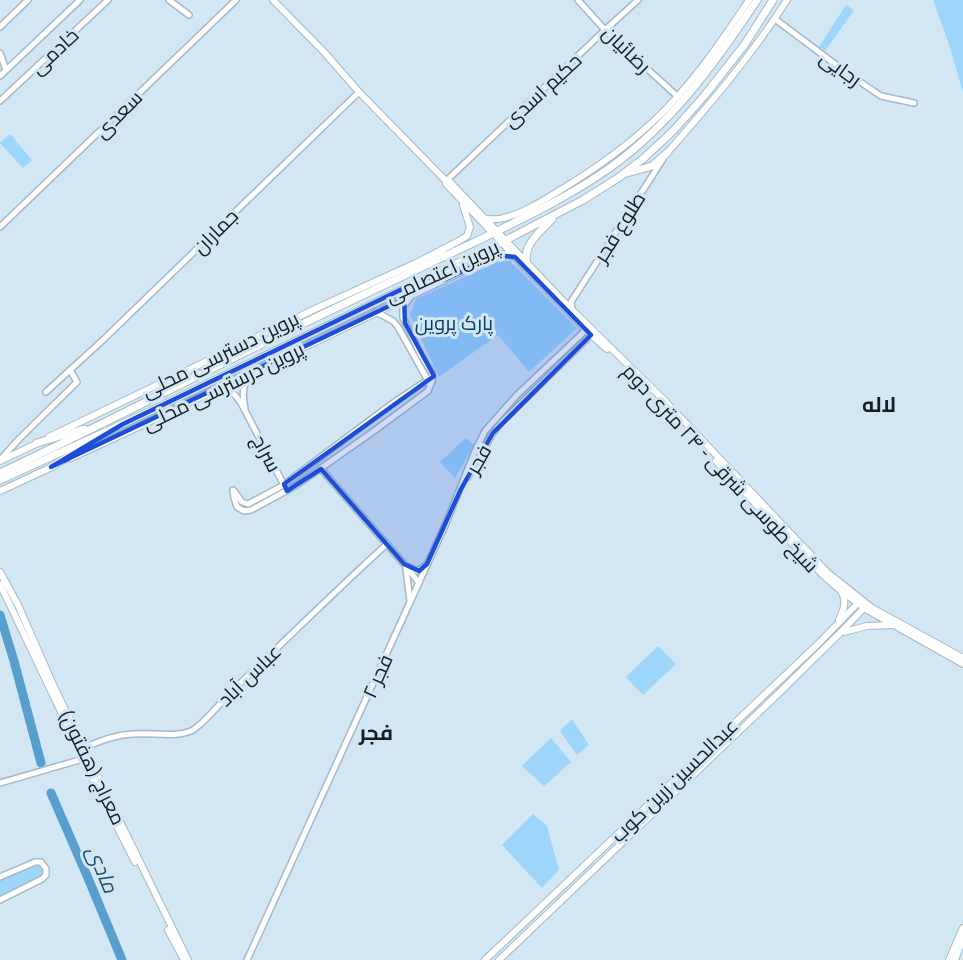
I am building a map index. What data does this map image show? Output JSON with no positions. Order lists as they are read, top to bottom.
{
  "streets": {
    "main road": [
      "پروین اعتصامی",
      "پروین دسترسی محلی",
      "پروین درسترسی محلی",
      "شیخ طوسی شرقی - ۲۴ متری دوم",
      "معراج (هفتون)",
      "عبدالحسین زرین کوب"
    ],
    "street": [
      "رضائیان",
      "خادمی",
      "رجایی",
      "حکیم اسدی",
      "سعدی",
      "طلوع فجر",
      "جماران",
      "سراج",
      "فجر",
      "عباس آباد",
      "فجر ۲"
    ]
  },
  "crossings": [
    ["رضائیان", "حکیم اسدی"],
    ["طلوع فجر", "شیخ طوسی شرقی - ۲۴ متری دوم"],
    ["پروین اعتصامی", "شیخ طوسی شرقی - ۲۴ متری دوم"],
    ["پروین درسترسی محلی", "سراج"],
    ["پروین درسترسی محلی", "شیخ طوسی شرقی - ۲۴ متری دوم"],
    ["فجر", "شیخ طوسی شرقی - ۲۴ متری دوم"],
    ["فجر", "فجر ۲"],
    ["شیخ طوسی شرقی - ۲۴ متری دوم", "عبدالحسین زرین کوب"],
    ["عباس آباد", "معراج (هفتون)"]
  ],
  "districts": ["لاله", "فجر"],
  "water": ["مادی"],
  "parks": ["پارک پروین"]
}
